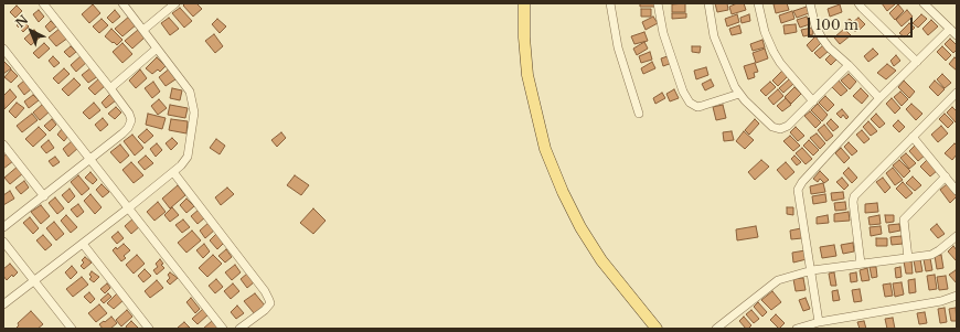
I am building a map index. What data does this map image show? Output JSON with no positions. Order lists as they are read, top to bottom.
{
  "scale_bar": "100 m",
  "north": "top left"
}
